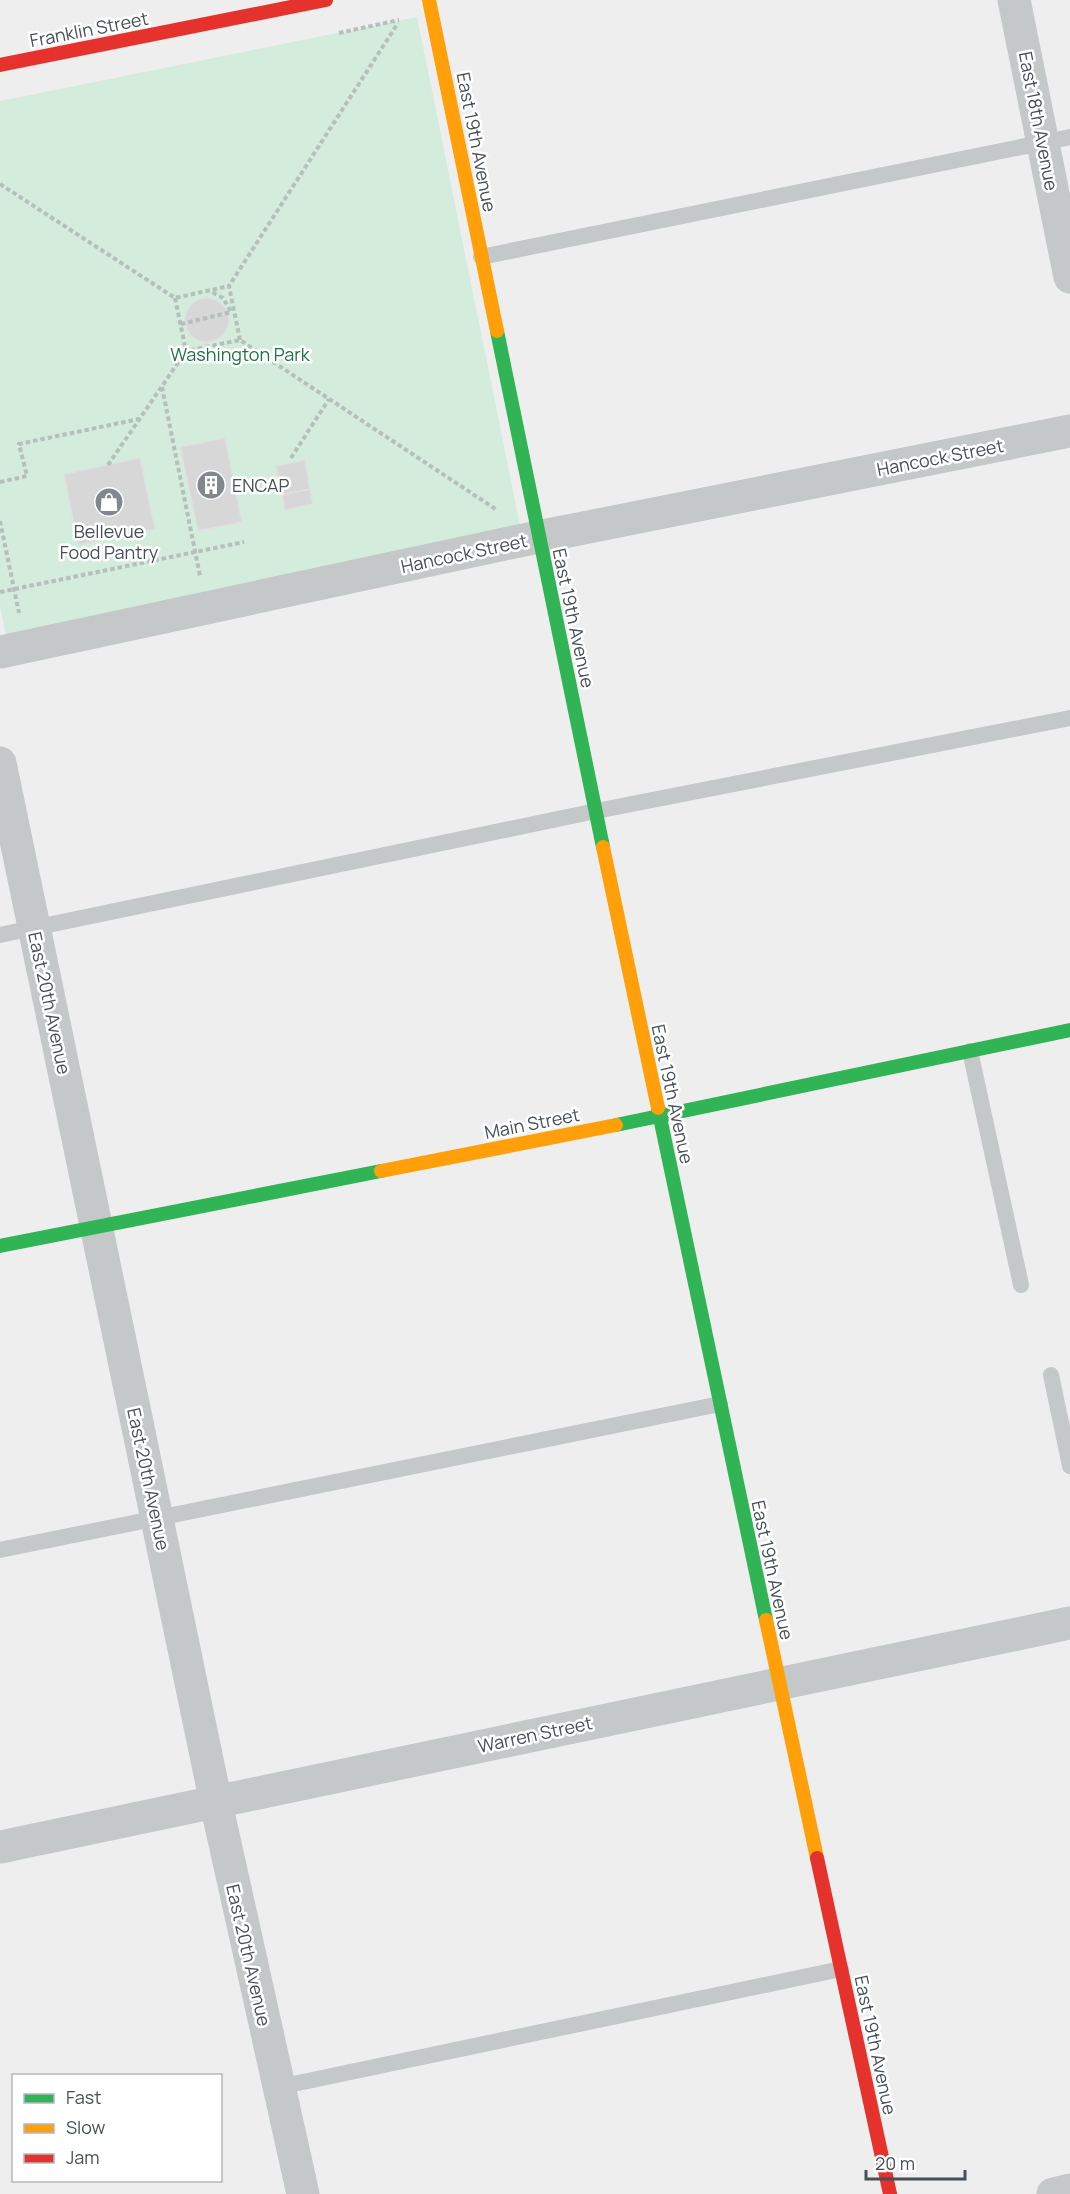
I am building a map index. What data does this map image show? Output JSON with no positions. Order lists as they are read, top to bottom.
{
  "streets": {
    "street": [
      "Franklin Street",
      "East 18th Avenue",
      "East 19th Avenue",
      "Hancock Street",
      "East 20th Avenue",
      "Main Street",
      "Warren Street"
    ]
  },
  "crossings": [
    ["East 19th Avenue", "Hancock Street"],
    ["East 19th Avenue", "Main Street"],
    ["East 19th Avenue", "Warren Street"],
    ["East 20th Avenue", "Main Street"],
    ["East 20th Avenue", "Warren Street"]
  ],
  "parks": ["Washington Park"],
  "places": {
    "building": ["ENCAP"],
    "shop": ["Bellevue Food Pantry"]
  },
  "legend": ["Fast", "Slow", "Jam"],
  "scale_bar": "20 m"
}
